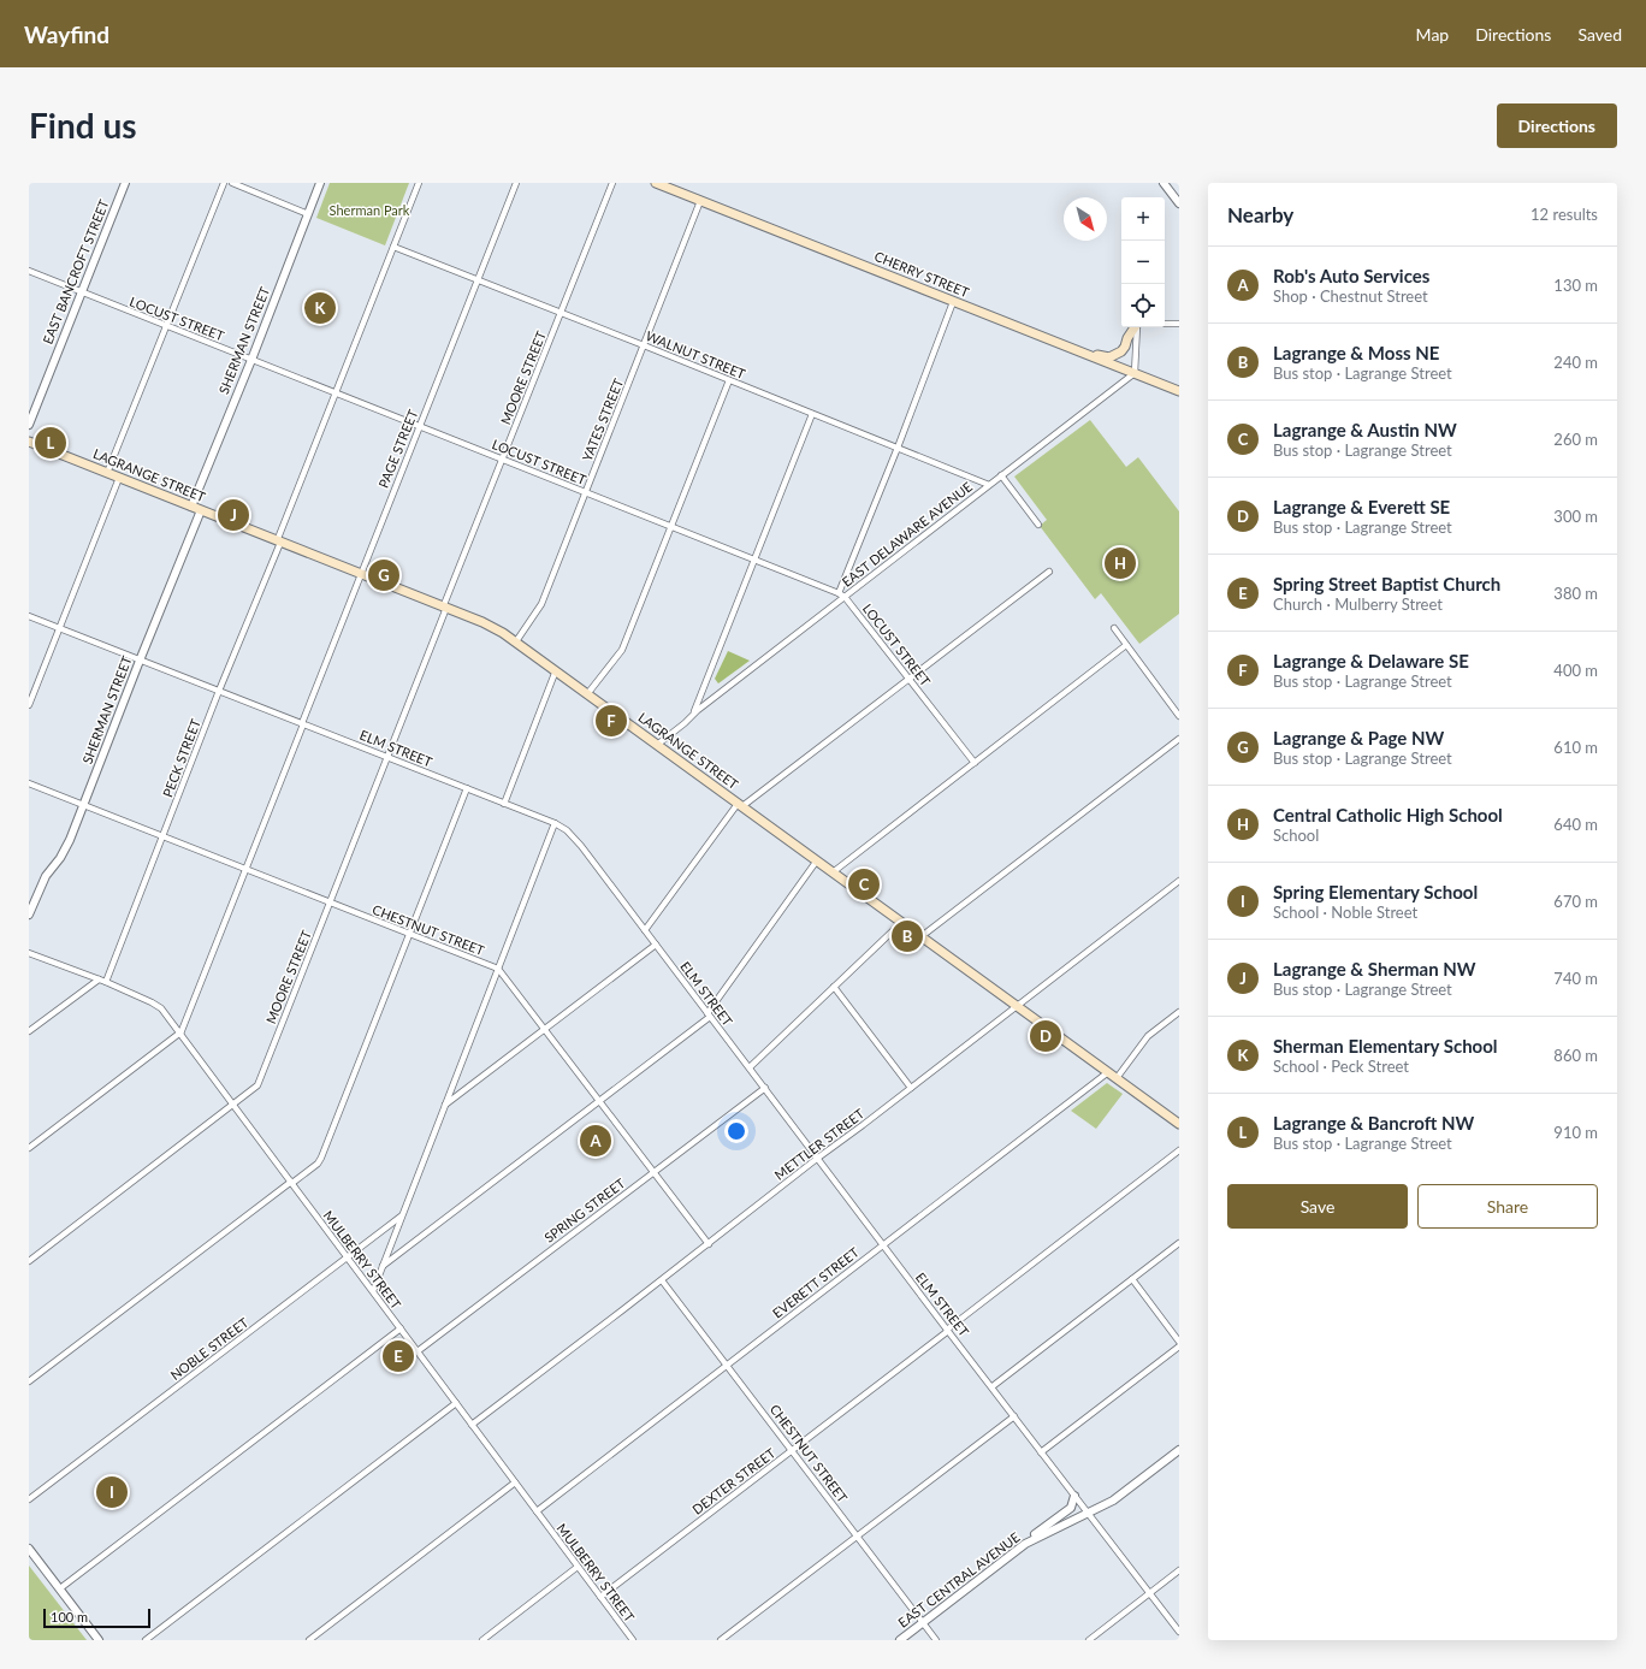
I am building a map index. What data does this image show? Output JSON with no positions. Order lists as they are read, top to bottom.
{
  "streets": {
    "main road": ["CHERRY STREET", "LAGRANGE STREET"],
    "street": [
      "EAST BANCROFT STREET",
      "LOCUST STREET",
      "SHERMAN STREET",
      "WALNUT STREET",
      "MOORE STREET",
      "YATES STREET",
      "PAGE STREET",
      "EAST DELAWARE AVENUE",
      "ELM STREET",
      "PECK STREET",
      "CHESTNUT STREET",
      "METTLER STREET",
      "SPRING STREET",
      "MULBERRY STREET",
      "EVERETT STREET",
      "NOBLE STREET",
      "DEXTER STREET",
      "EAST CENTRAL AVENUE"
    ]
  },
  "crossings": [
    ["EAST BANCROFT STREET", "LOCUST STREET"],
    ["CHERRY STREET", "YATES STREET"],
    ["CHERRY STREET", "EAST DELAWARE AVENUE"],
    ["LOCUST STREET", "SHERMAN STREET"],
    ["LOCUST STREET", "MOORE STREET"],
    ["LOCUST STREET", "YATES STREET"],
    ["LOCUST STREET", "PAGE STREET"],
    ["LOCUST STREET", "EAST DELAWARE AVENUE"],
    ["LOCUST STREET", "PECK STREET"],
    ["SHERMAN STREET", "LAGRANGE STREET"],
    ["SHERMAN STREET", "ELM STREET"],
    ["SHERMAN STREET", "CHESTNUT STREET"],
    ["WALNUT STREET", "MOORE STREET"],
    ["WALNUT STREET", "YATES STREET"],
    ["WALNUT STREET", "PAGE STREET"],
    ["WALNUT STREET", "EAST DELAWARE AVENUE"],
    ["WALNUT STREET", "PECK STREET"],
    ["MOORE STREET", "LAGRANGE STREET"],
    ["MOORE STREET", "ELM STREET"],
    ["MOORE STREET", "CHESTNUT STREET"],
    ["MOORE STREET", "MULBERRY STREET"],
    ["YATES STREET", "LAGRANGE STREET"],
    ["PAGE STREET", "LAGRANGE STREET"],
    ["PAGE STREET", "ELM STREET"],
    ["PAGE STREET", "CHESTNUT STREET"],
    ["PAGE STREET", "MULBERRY STREET"],
    ["LAGRANGE STREET", "EAST DELAWARE AVENUE"],
    ["LAGRANGE STREET", "PECK STREET"],
    ["LAGRANGE STREET", "METTLER STREET"],
    ["LAGRANGE STREET", "EVERETT STREET"],
    ["ELM STREET", "PECK STREET"],
    ["ELM STREET", "METTLER STREET"],
    ["ELM STREET", "SPRING STREET"],
    ["ELM STREET", "EVERETT STREET"],
    ["ELM STREET", "DEXTER STREET"],
    ["ELM STREET", "EAST CENTRAL AVENUE"],
    ["PECK STREET", "CHESTNUT STREET"],
    ["PECK STREET", "MULBERRY STREET"],
    ["CHESTNUT STREET", "METTLER STREET"],
    ["CHESTNUT STREET", "SPRING STREET"],
    ["CHESTNUT STREET", "EVERETT STREET"],
    ["CHESTNUT STREET", "DEXTER STREET"],
    ["CHESTNUT STREET", "EAST CENTRAL AVENUE"],
    ["METTLER STREET", "MULBERRY STREET"],
    ["SPRING STREET", "MULBERRY STREET"],
    ["MULBERRY STREET", "EVERETT STREET"],
    ["MULBERRY STREET", "NOBLE STREET"],
    ["MULBERRY STREET", "DEXTER STREET"]
  ],
  "parks": ["Sherman Park"],
  "scale_bar": "100 m",
  "north": "bottom right",
  "page": {
    "header": "Wayfind",
    "nav": ["Map", "Directions", "Saved"],
    "buttons": [
      "Directions",
      ["Save", "Share"]
    ],
    "title": "Find us",
    "heading": ["Nearby", "12 results"],
    "map_buttons": ["+", "−"],
    "list": [
      {
        "mark": "A",
        "name": "Rob's Auto Services",
        "note": "Shop · Chestnut Street",
        "value": "130 m"
      },
      {
        "mark": "B",
        "name": "Lagrange & Moss NE",
        "note": "Bus stop · Lagrange Street",
        "value": "240 m"
      },
      {
        "mark": "C",
        "name": "Lagrange & Austin NW",
        "note": "Bus stop · Lagrange Street",
        "value": "260 m"
      },
      {
        "mark": "D",
        "name": "Lagrange & Everett SE",
        "note": "Bus stop · Lagrange Street",
        "value": "300 m"
      },
      {
        "mark": "E",
        "name": "Spring Street Baptist Church",
        "note": "Church · Mulberry Street",
        "value": "380 m"
      },
      {
        "mark": "F",
        "name": "Lagrange & Delaware SE",
        "note": "Bus stop · Lagrange Street",
        "value": "400 m"
      },
      {
        "mark": "G",
        "name": "Lagrange & Page NW",
        "note": "Bus stop · Lagrange Street",
        "value": "610 m"
      },
      {
        "mark": "H",
        "name": "Central Catholic High School",
        "note": "School",
        "value": "640 m"
      },
      {
        "mark": "I",
        "name": "Spring Elementary School",
        "note": "School · Noble Street",
        "value": "670 m"
      },
      {
        "mark": "J",
        "name": "Lagrange & Sherman NW",
        "note": "Bus stop · Lagrange Street",
        "value": "740 m"
      },
      {
        "mark": "K",
        "name": "Sherman Elementary School",
        "note": "School · Peck Street",
        "value": "860 m"
      },
      {
        "mark": "L",
        "name": "Lagrange & Bancroft NW",
        "note": "Bus stop · Lagrange Street",
        "value": "910 m"
      }
    ],
    "pins": [
      "K",
      "L",
      "J",
      "H",
      "G",
      "F",
      "C",
      "B",
      "D",
      "A",
      "E",
      "I"
    ],
    "scale": "100 m"
  }
}
